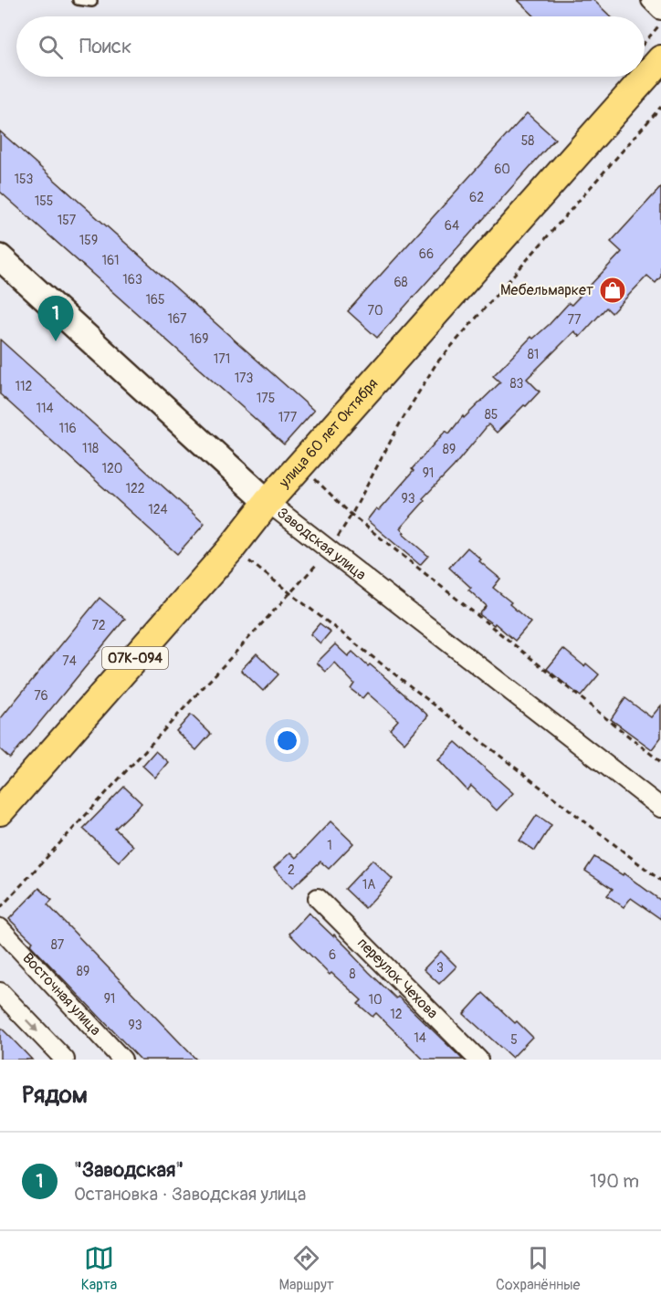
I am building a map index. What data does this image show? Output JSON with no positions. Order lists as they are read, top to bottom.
{
  "streets": {
    "main road": ["улица 60 лет Октября", "07К-094"],
    "street": ["Заводская улица", "переулок Чехова", "Восточная улица"]
  },
  "crossings": [
    ["улица 60 лет Октября", "Заводская улица"]
  ],
  "places": {
    "shop": ["Мебельмаркет"]
  },
  "house_numbers": [
    "58",
    "60",
    "153",
    "62",
    "155",
    "157",
    "64",
    "159",
    "66",
    "161",
    "163",
    "68",
    "165",
    "70",
    "167",
    "77",
    "169",
    "81",
    "171",
    "173",
    "83",
    "112",
    "175",
    "114",
    "85",
    "177",
    "116",
    "118",
    "89",
    "120",
    "91",
    "122",
    "93",
    "124",
    "72",
    "74",
    "76",
    "1",
    "2",
    "1А",
    "87",
    "6",
    "3",
    "89",
    "8",
    "91",
    "10",
    "12",
    "93",
    "14",
    "5"
  ],
  "page": {
    "search": "Поиск",
    "pins": "1",
    "heading": "Рядом",
    "list": [
      {
        "mark": "1",
        "name": "\"Заводская\"",
        "note": "Остановка · Заводская улица",
        "value": "190 m"
      }
    ],
    "nav": ["Карта", "Маршрут", "Сохранённые"]
  }
}
